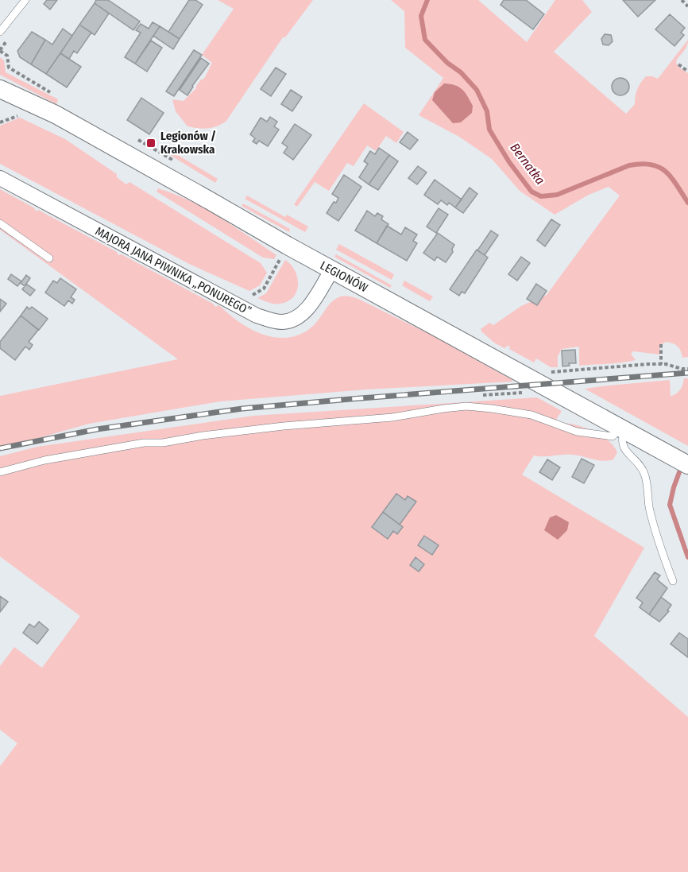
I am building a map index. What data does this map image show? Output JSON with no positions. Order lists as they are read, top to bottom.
{
  "streets": {
    "street": ["MAJORA JANA PIWNIKA „PONUREGO”", "LEGIONÓW"]
  },
  "crossings": [
    ["MAJORA JANA PIWNIKA „PONUREGO”", "LEGIONÓW"]
  ],
  "water": ["Bernatka"],
  "places": {
    "transit": ["Legionów / Krakowska"]
  }
}
